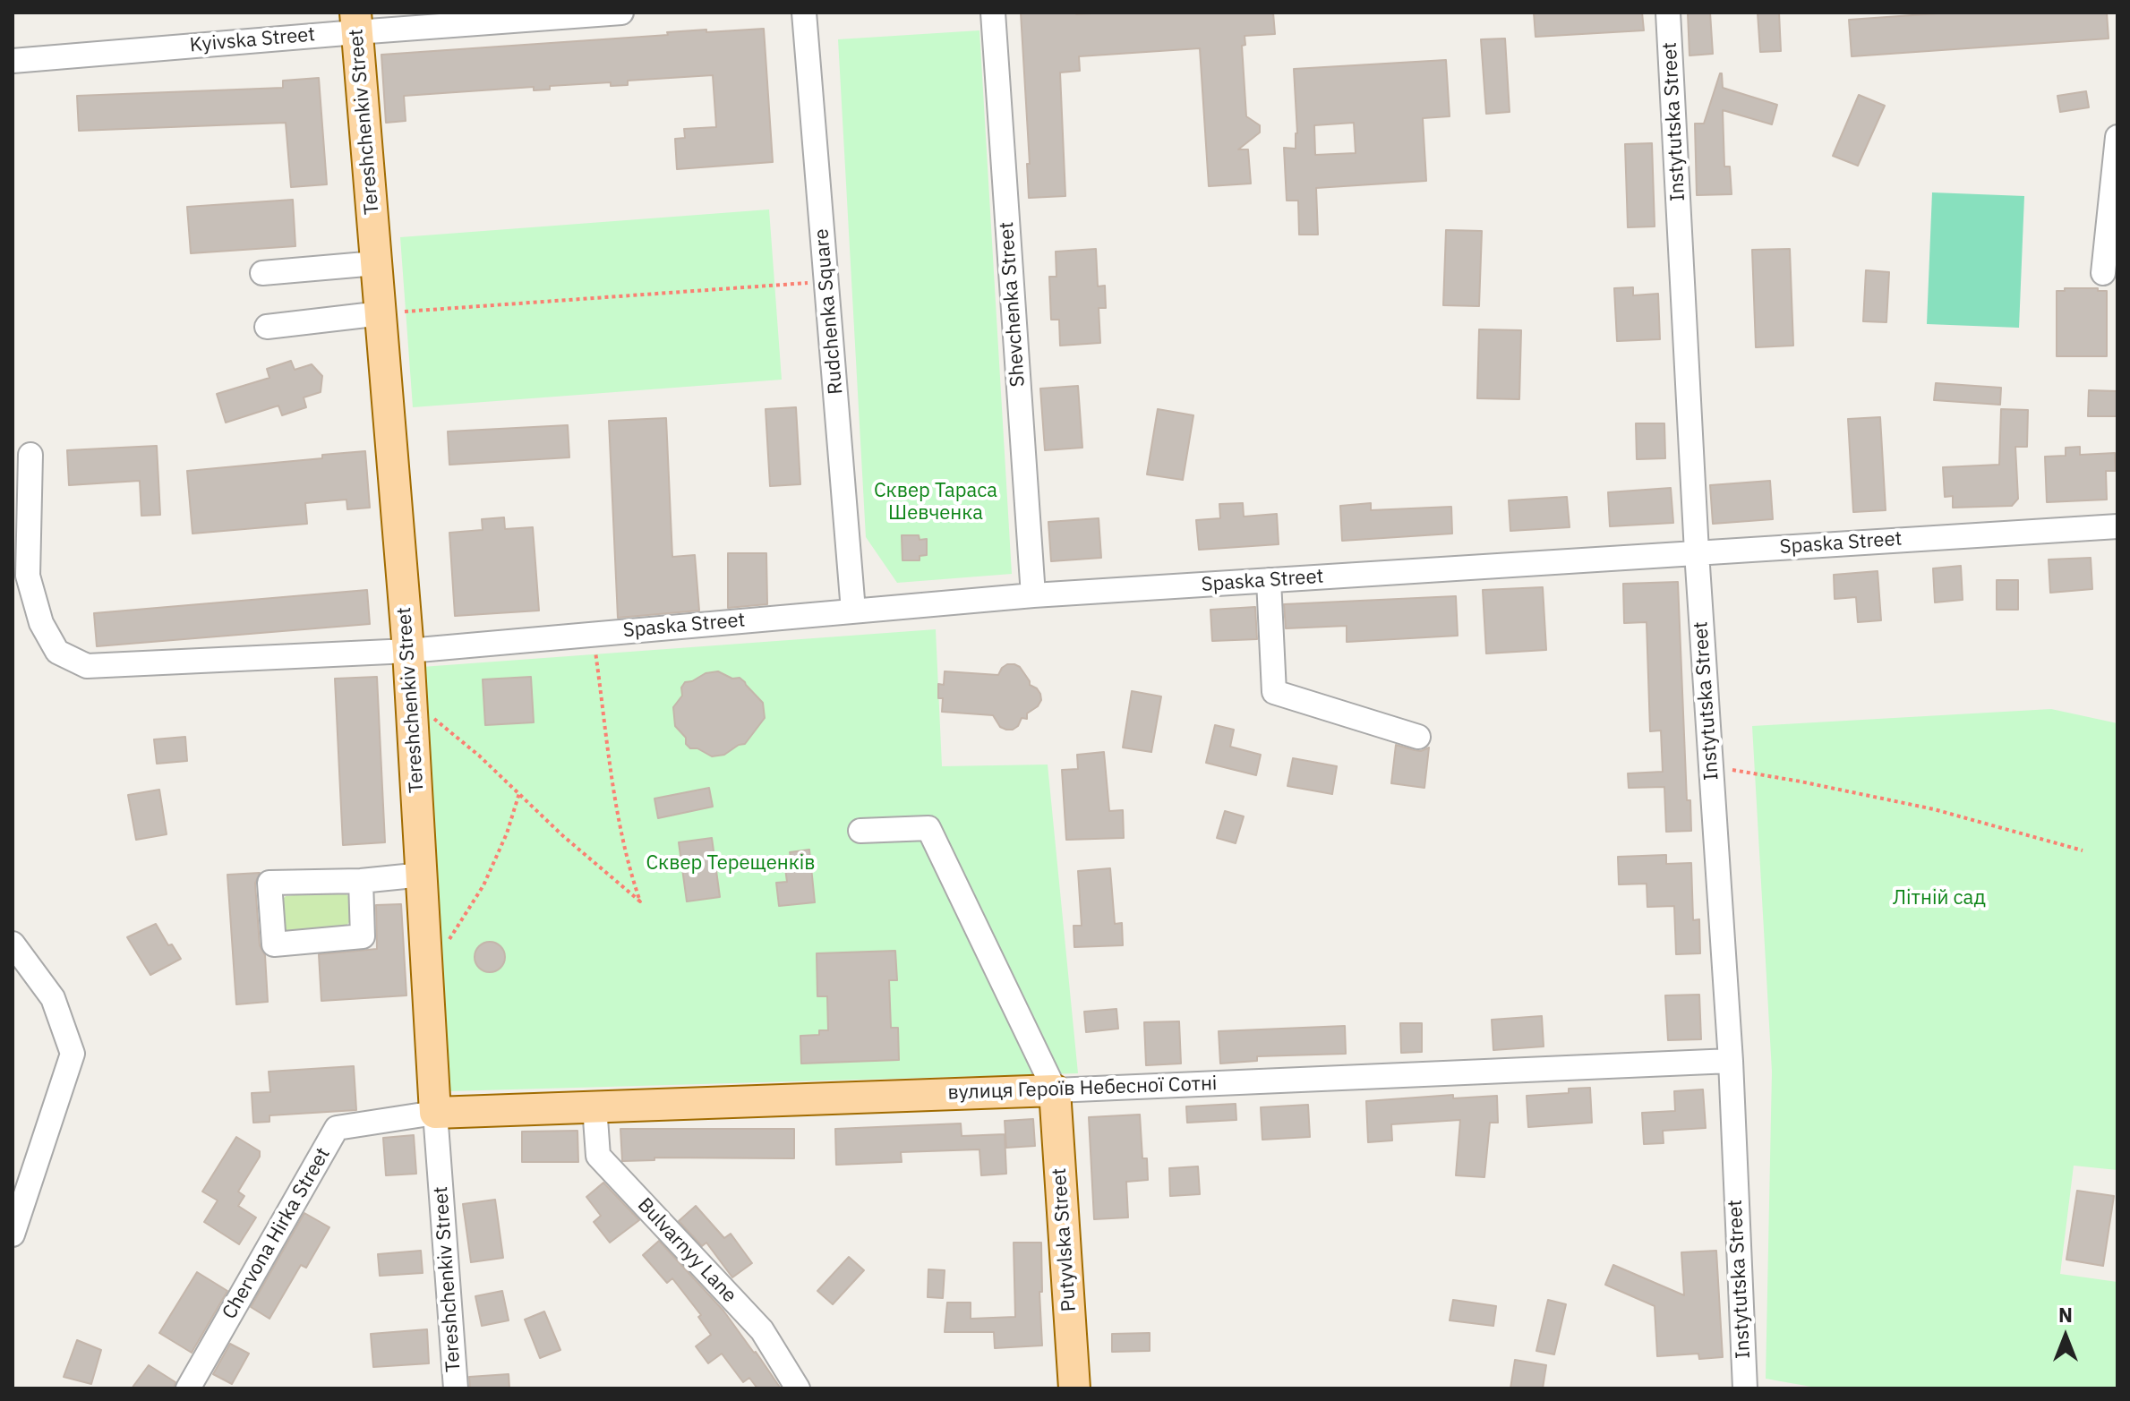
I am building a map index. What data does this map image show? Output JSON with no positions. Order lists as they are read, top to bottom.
{
  "streets": {
    "main road": ["Tereshchenkiv Street", "вулиця Героїв Небесної Сотні", "Putyvlska Street"],
    "street": [
      "Kyivska Street",
      "Instytutska Street",
      "Shevchenka Street",
      "Rudchenka Square",
      "Spaska Street",
      "Chervona Hirka Street",
      "Bulvarnyy Lane"
    ]
  },
  "crossings": [
    ["Kyivska Street", "Tereshchenkiv Street"],
    ["Tereshchenkiv Street", "Spaska Street"],
    ["Tereshchenkiv Street", "вулиця Героїв Небесної Сотні"],
    ["Tereshchenkiv Street", "Chervona Hirka Street"],
    ["Instytutska Street", "Spaska Street"],
    ["Instytutska Street", "вулиця Героїв Небесної Сотні"],
    ["Shevchenka Street", "Spaska Street"],
    ["Rudchenka Square", "Spaska Street"],
    ["вулиця Героїв Небесної Сотні", "Chervona Hirka Street"],
    ["вулиця Героїв Небесної Сотні", "Putyvlska Street"],
    ["вулиця Героїв Небесної Сотні", "Bulvarnyy Lane"]
  ],
  "parks": ["Сквер Тараса Шевченка", "Сквер Терещенків", "Літній сад"],
  "north": "top"
}
